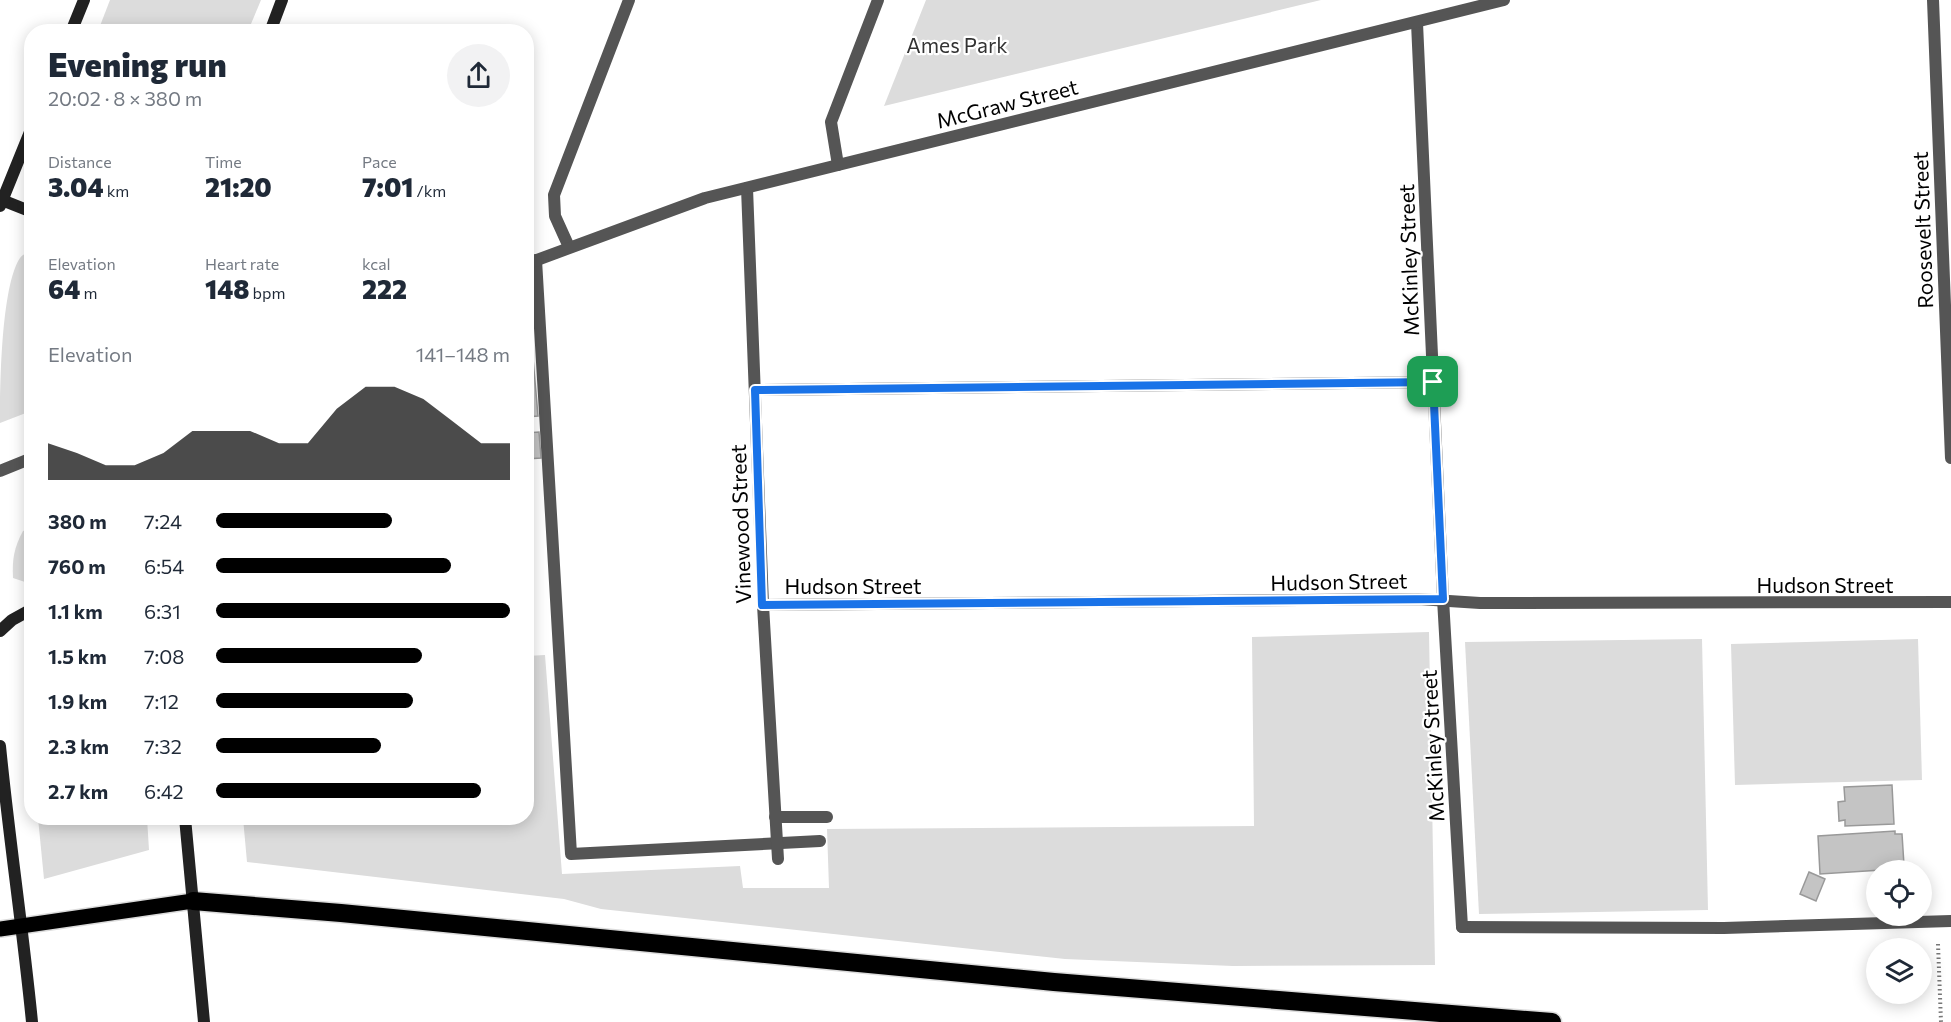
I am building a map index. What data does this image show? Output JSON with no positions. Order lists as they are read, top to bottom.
{
  "streets": {
    "street": [
      "McGraw Street",
      "Roosevelt Street",
      "McKinley Street",
      "Vinewood Street",
      "Hudson Street"
    ]
  },
  "crossings": [
    ["McGraw Street", "McKinley Street"],
    ["McGraw Street", "Vinewood Street"],
    ["McKinley Street", "Hudson Street"],
    ["Vinewood Street", "Hudson Street"]
  ],
  "parks": ["Ames Park"],
  "page": {
    "heading": ["Evening run", "20:02 · 8 × 380 m"],
    "stats": [
      ["Distance", "3.04 km"],
      ["Time", "21:20"],
      ["Pace", "7:01 /km"],
      ["Elevation", "64 m"],
      ["Heart rate", "148 bpm"],
      ["kcal", "222"]
    ],
    "chart": ["Elevation", "141–148 m"],
    "list": [
      {
        "name": "380 m",
        "note": "7:24"
      },
      {
        "name": "760 m",
        "note": "6:54"
      },
      {
        "name": "1.1 km",
        "note": "6:31"
      },
      {
        "name": "1.5 km",
        "note": "7:08"
      },
      {
        "name": "1.9 km",
        "note": "7:12"
      },
      {
        "name": "2.3 km",
        "note": "7:32"
      },
      {
        "name": "2.7 km",
        "note": "6:42"
      }
    ]
  }
}
